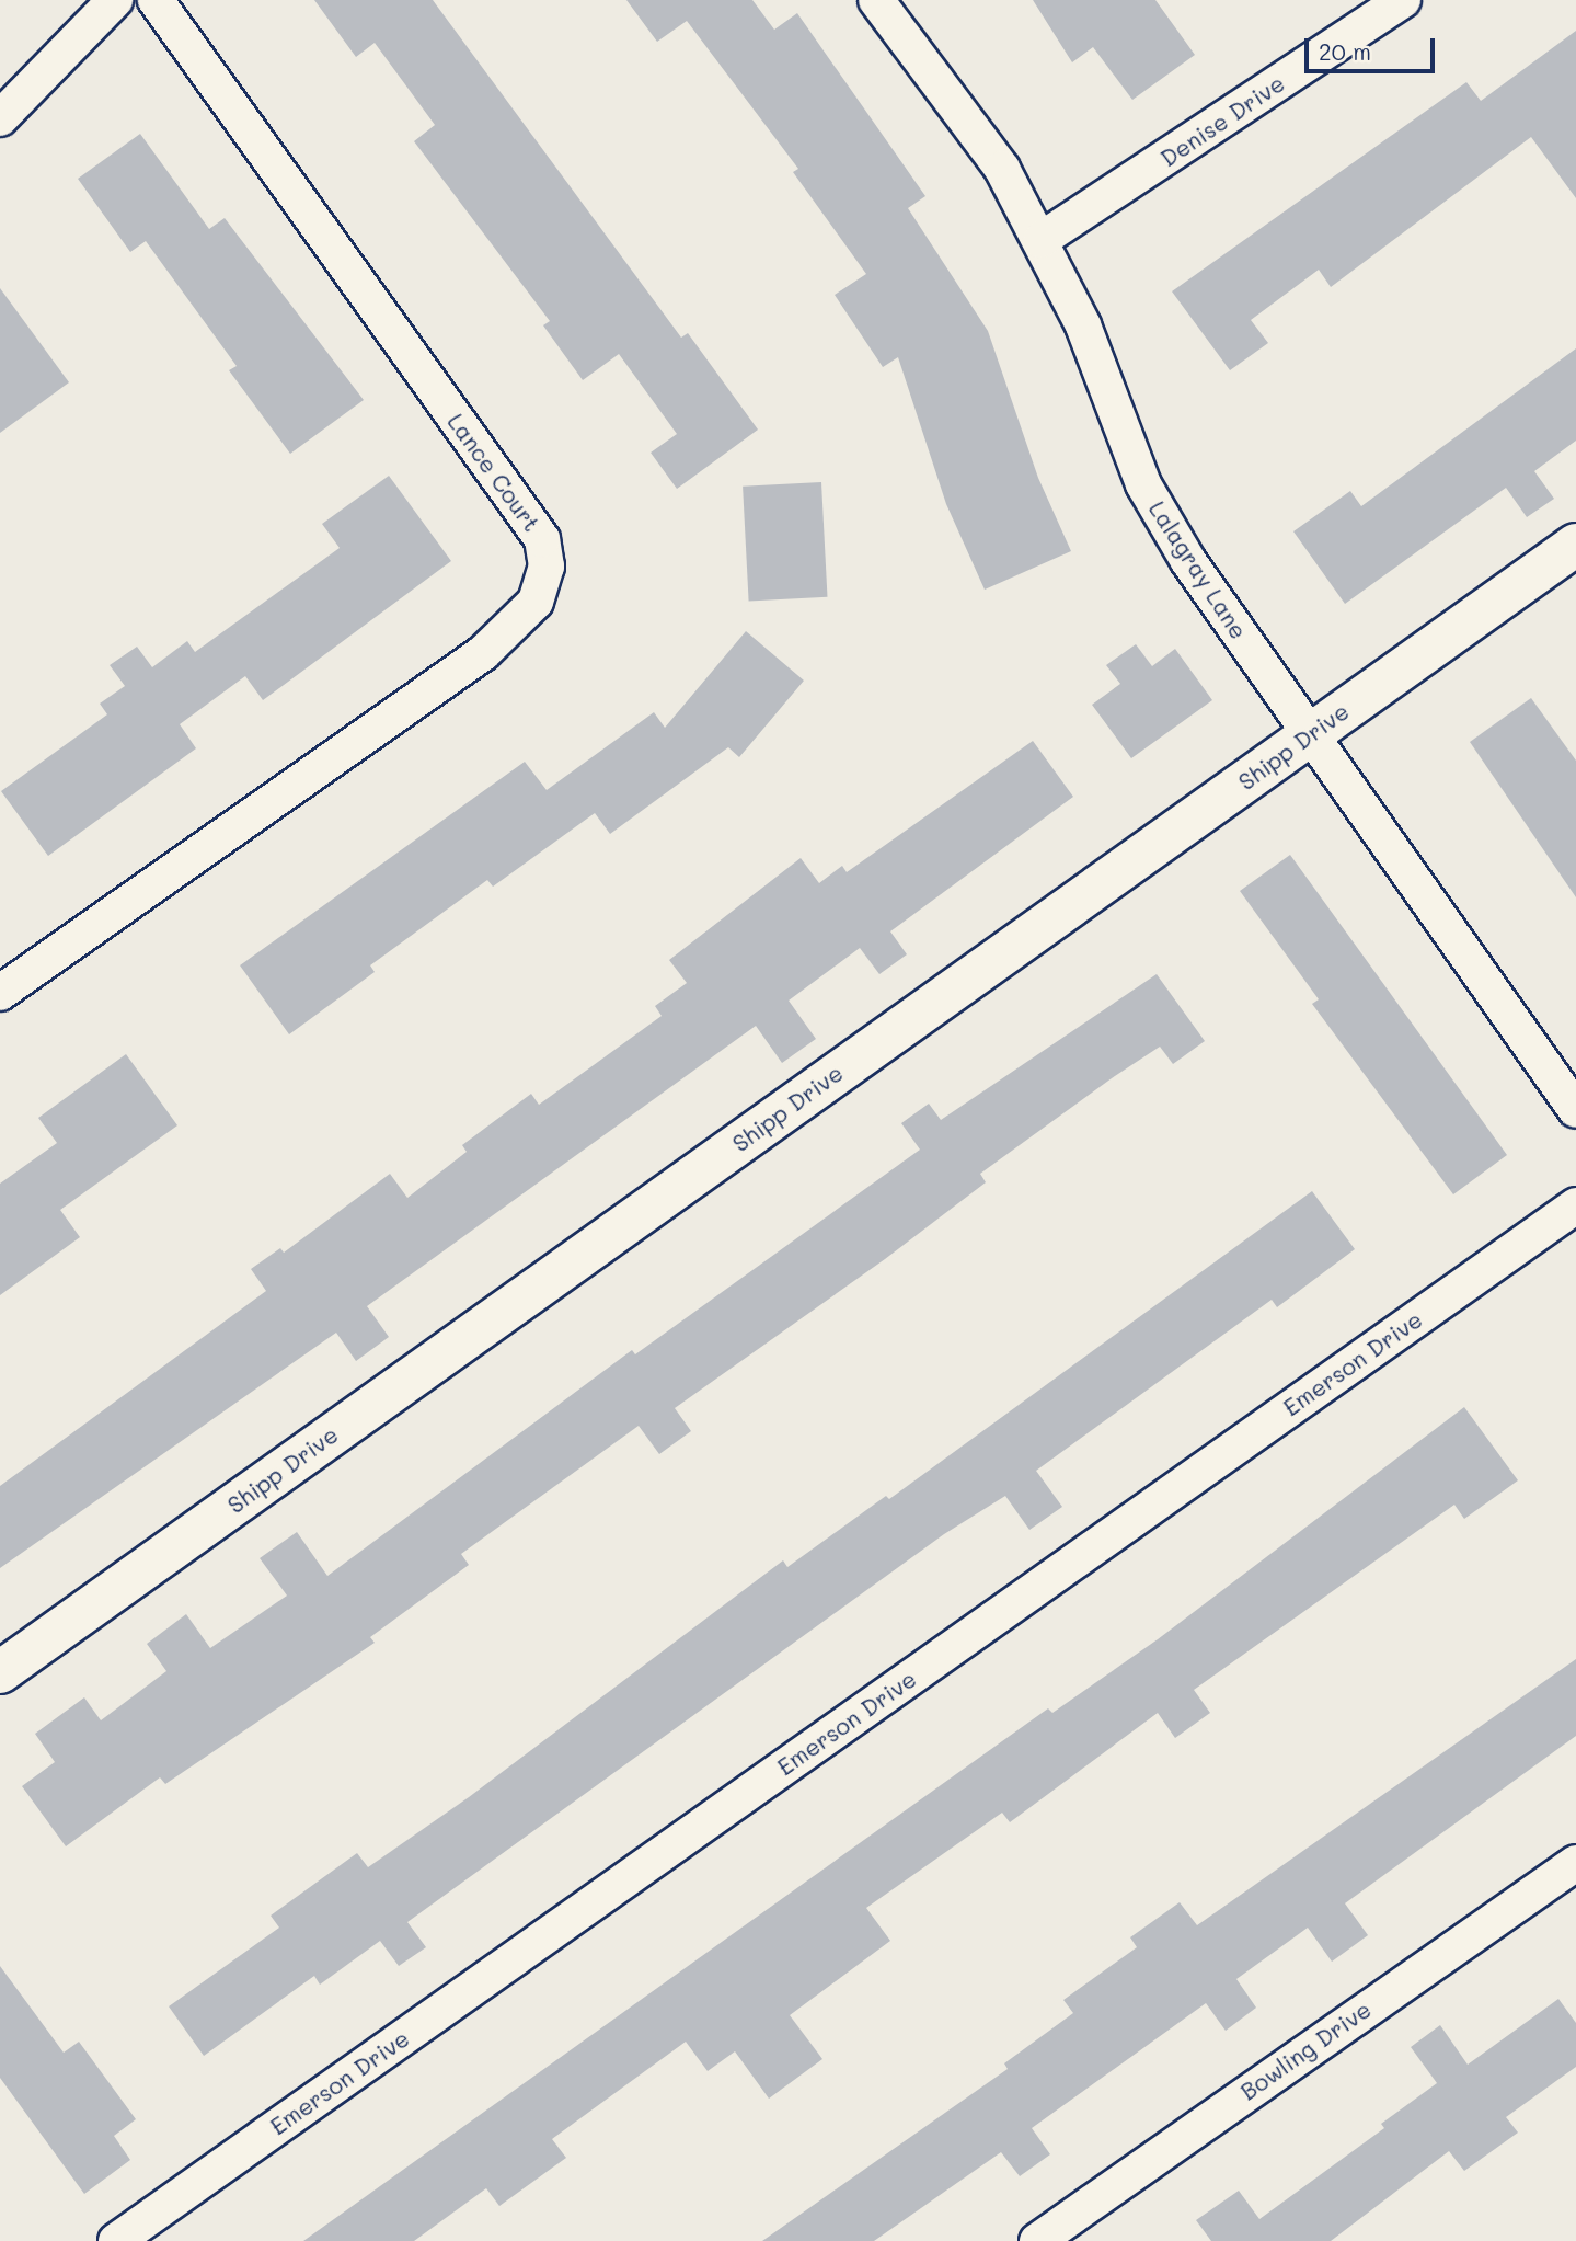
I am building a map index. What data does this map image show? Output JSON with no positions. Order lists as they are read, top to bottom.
{
  "streets": {
    "street": [
      "Denise Drive",
      "Lance Court",
      "Lalagray Lane",
      "Shipp Drive",
      "Emerson Drive",
      "Bowling Drive"
    ]
  },
  "crossings": [
    ["Denise Drive", "Lalagray Lane"],
    ["Lalagray Lane", "Shipp Drive"]
  ],
  "scale_bar": "20 m"
}
